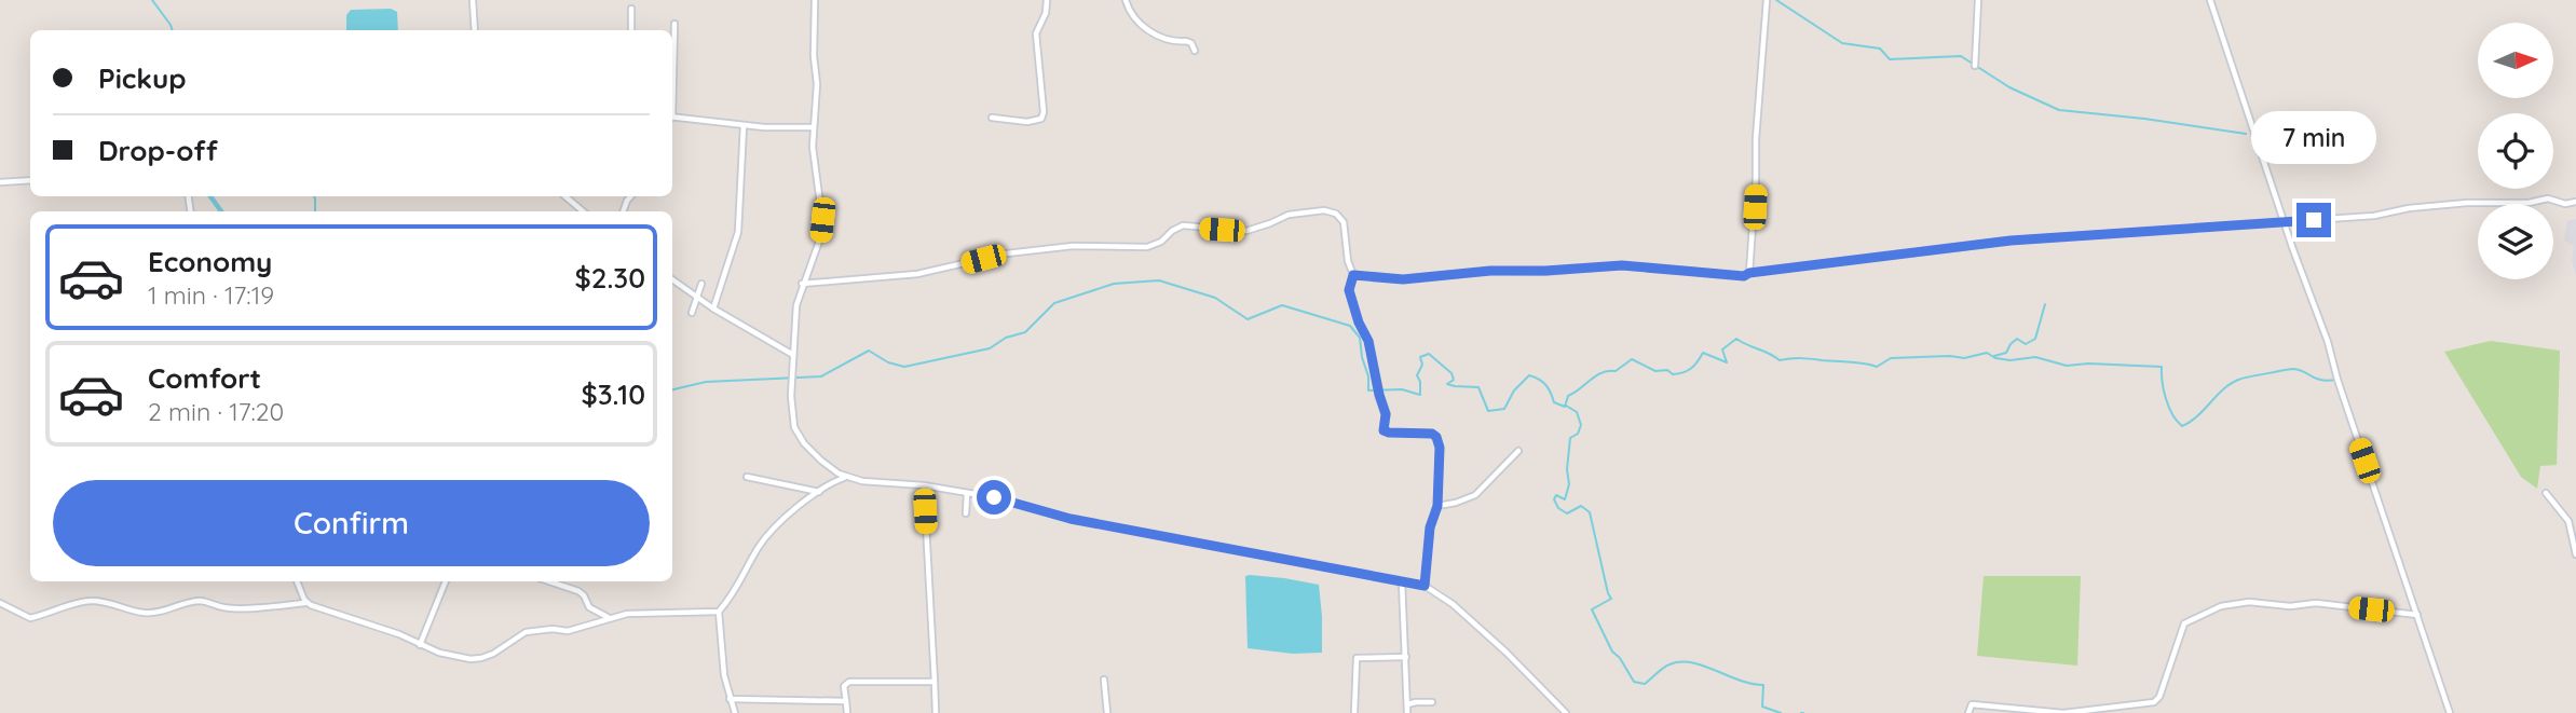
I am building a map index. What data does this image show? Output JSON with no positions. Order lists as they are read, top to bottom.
{
  "north": "right",
  "page": {
    "banner": ["Pickup", "Drop-off"],
    "bubble": "7 min",
    "list": [
      {
        "name": "Economy",
        "note": "1 min · 17:19",
        "value": "$2.30"
      },
      {
        "name": "Comfort",
        "note": "2 min · 17:20",
        "value": "$3.10"
      }
    ],
    "buttons": "Confirm"
  }
}
